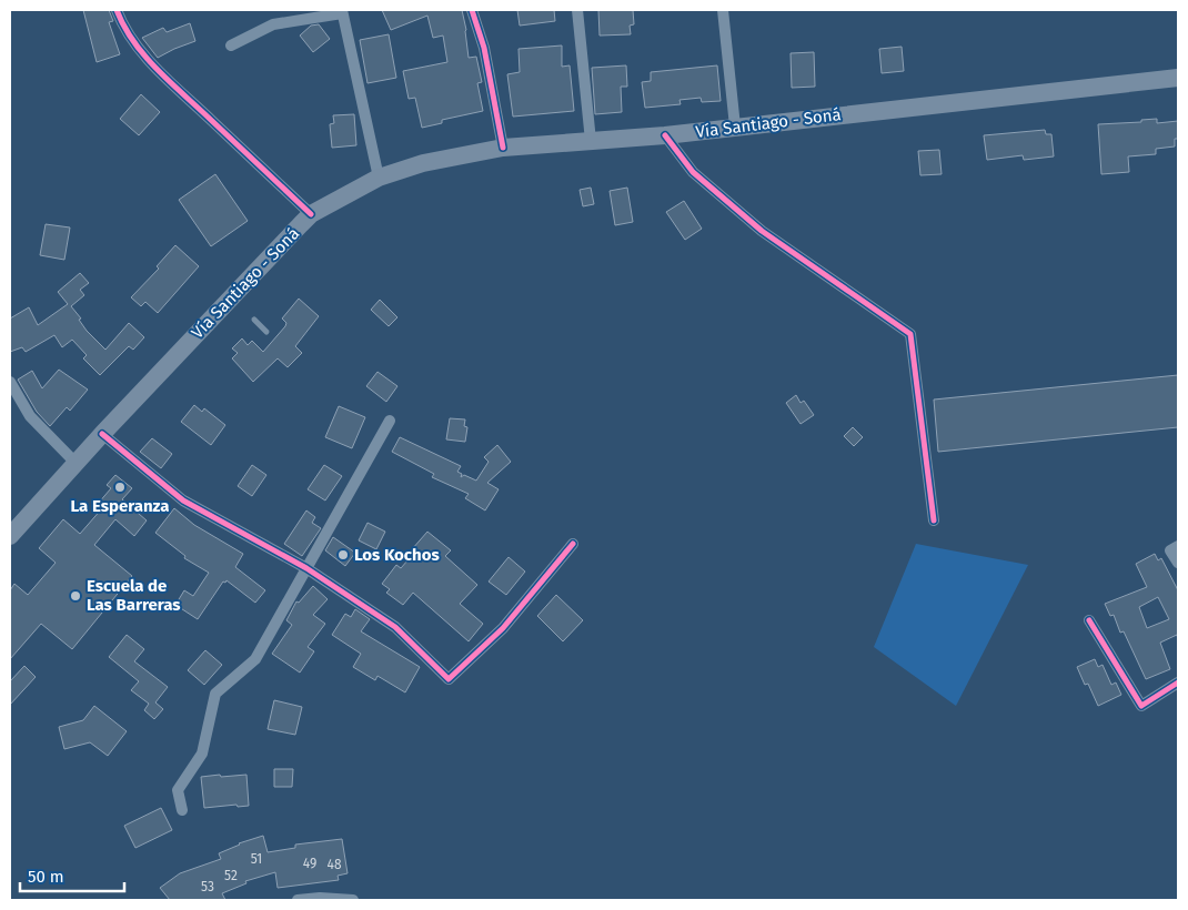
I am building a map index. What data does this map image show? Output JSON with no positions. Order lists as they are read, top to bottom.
{
  "streets": {
    "main road": ["Vía Santiago - Soná"]
  },
  "places": ["La Esperanza", "Los Kochos", "Escuela de Las Barreras"],
  "house_numbers": [
    "51",
    "49",
    "48",
    "52",
    "53"
  ],
  "scale_bar": "50 m"
}
